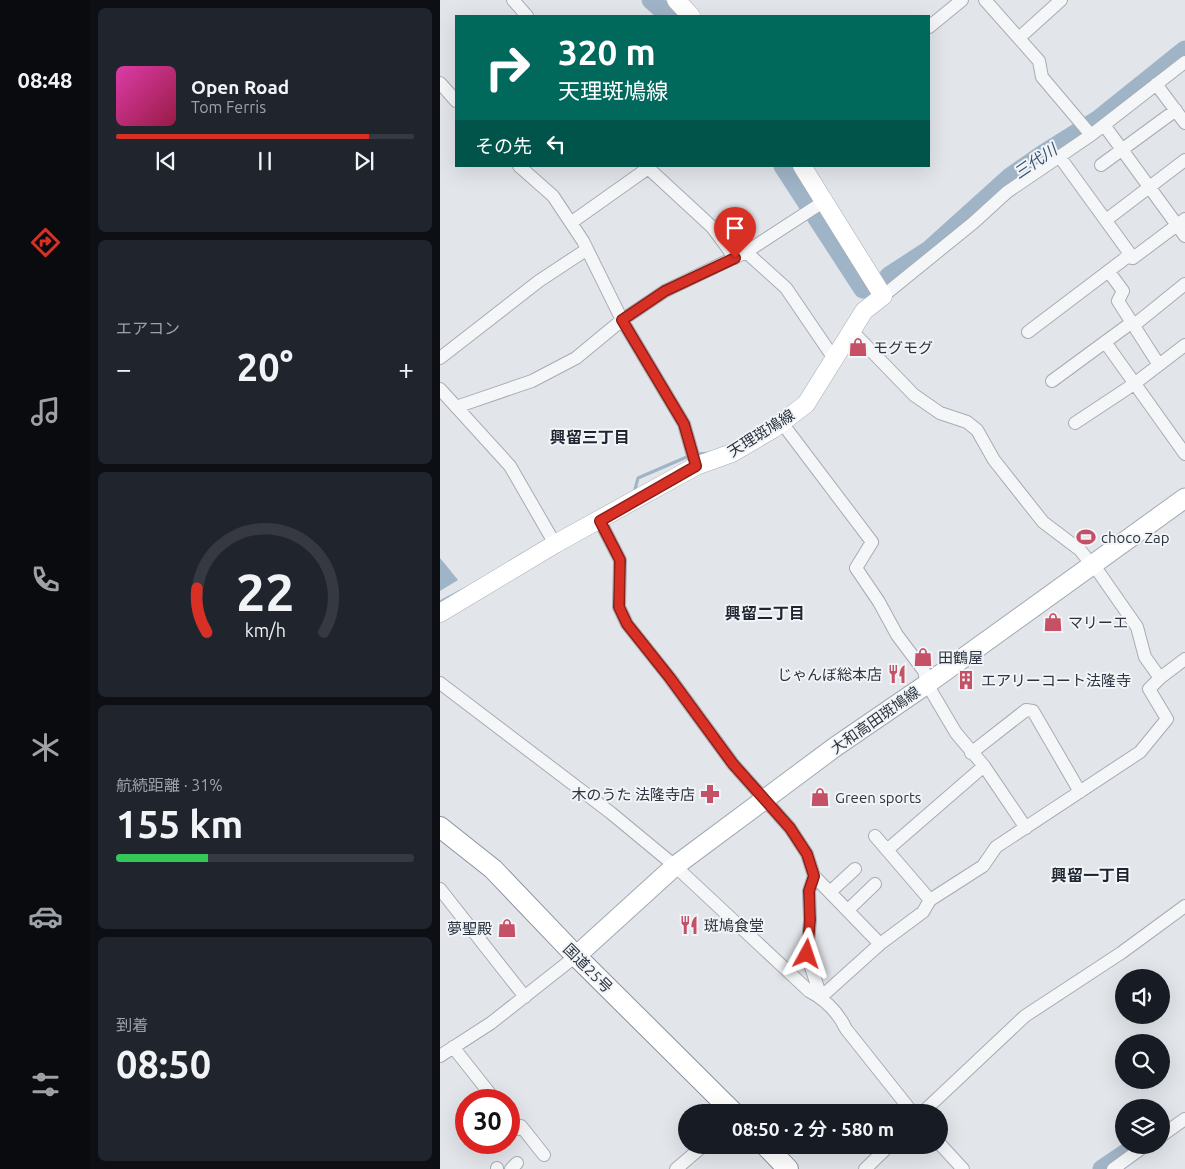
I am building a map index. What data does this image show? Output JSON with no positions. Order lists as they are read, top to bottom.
{
  "streets": {
    "highway": ["国道25号"],
    "main road": ["天理斑鳩線", "大和高田斑鳩線"]
  },
  "crossings": [
    ["大和高田斑鳩線", "国道25号"]
  ],
  "districts": ["興留三丁目", "興留二丁目", "興留一丁目"],
  "water": ["三代川"],
  "places": {
    "shop": [
      "モグモグ",
      "マリーエ",
      "田鶴屋",
      "Green sports",
      "夢聖殿"
    ],
    "sports": ["choco Zap"],
    "restaurant": ["じゃんぼ総本店", "斑鳩食堂"],
    "building": ["エアリーコート法隆寺"],
    "pharmacy": ["木のうた 法隆寺店"]
  },
  "page": {
    "tabs": "08:48",
    "turn": ["320 m", "天理斑鳩線"],
    "song": ["Open Road", "Tom Ferris"],
    "then": "その先",
    "tile": [
      "エアコン",
      ["航続距離 · 31%", "155 km"],
      ["到着", "08:50"]
    ],
    "heat": ["−", "20°", "+"],
    "limit": "30",
    "trip": "08:50 · 2 分 · 580 m",
    "gauge": ["22", "km/h"]
  }
}
